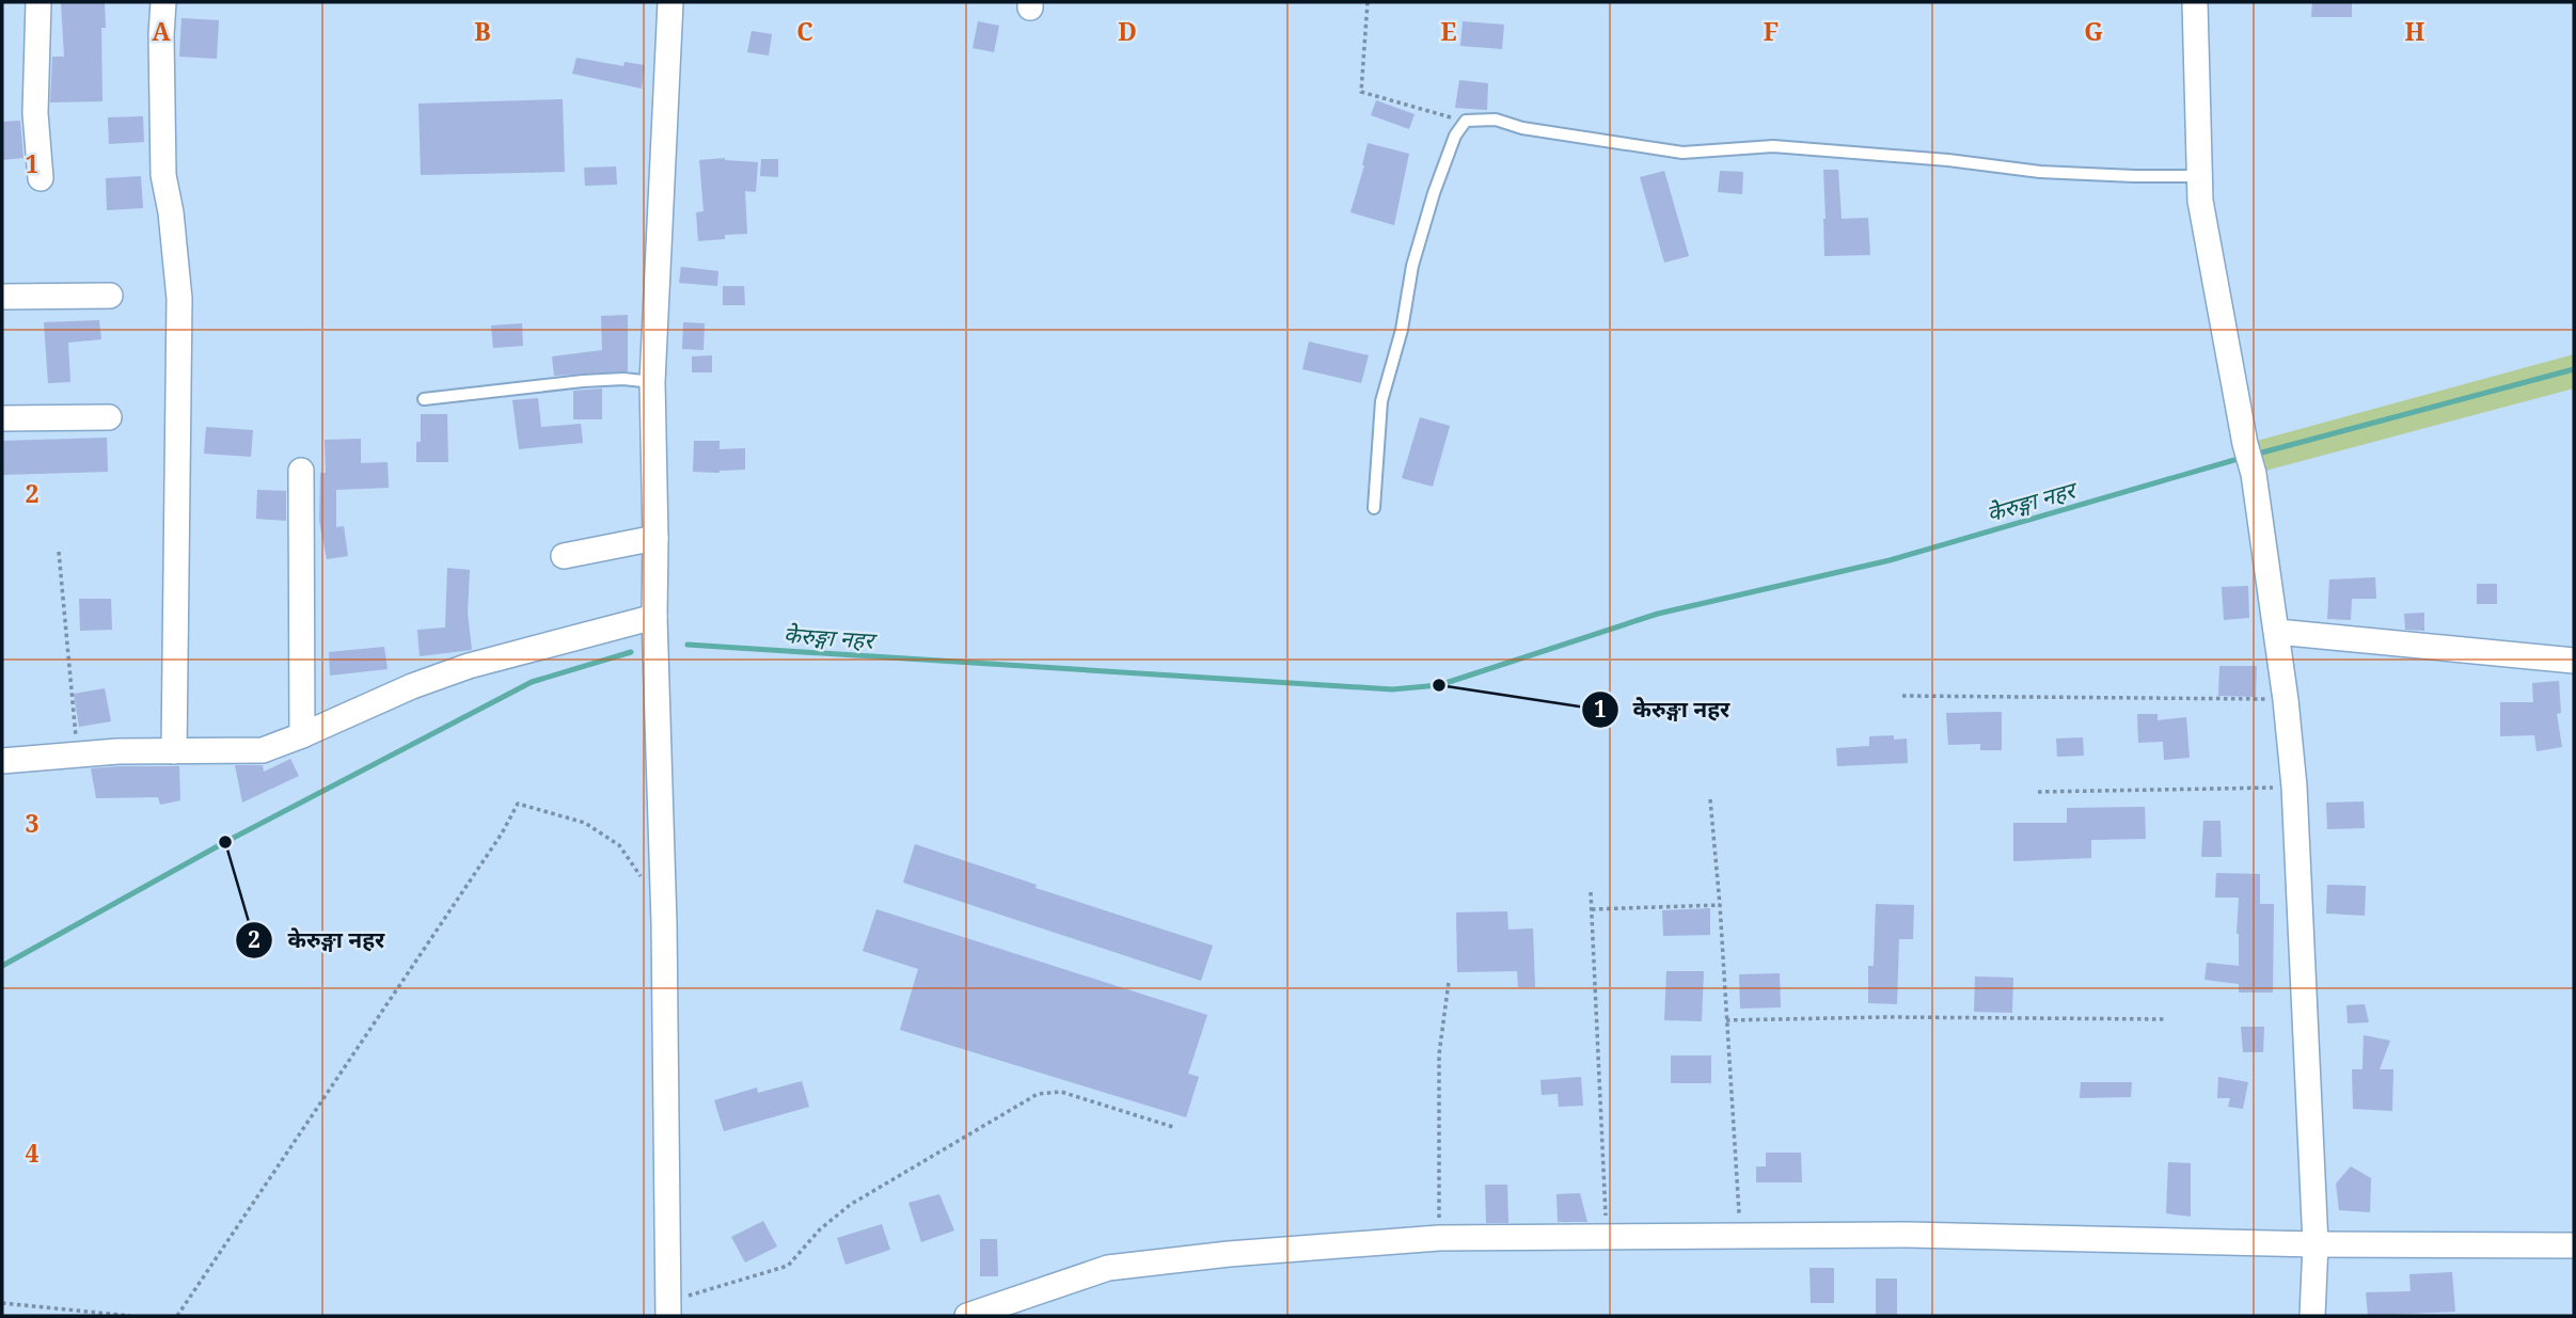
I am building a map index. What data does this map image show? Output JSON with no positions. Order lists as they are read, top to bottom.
{
  "water": ["केेरुङ्गा नहर"],
  "places": ["केेरुङ्गा नहर", "केरुङ्गा नहर"],
  "grid": {
    "columns": [
      "A",
      "B",
      "C",
      "D",
      "E",
      "F",
      "G",
      "H"
    ],
    "rows": [
      "1",
      "2",
      "3",
      "4"
    ]
  }
}
